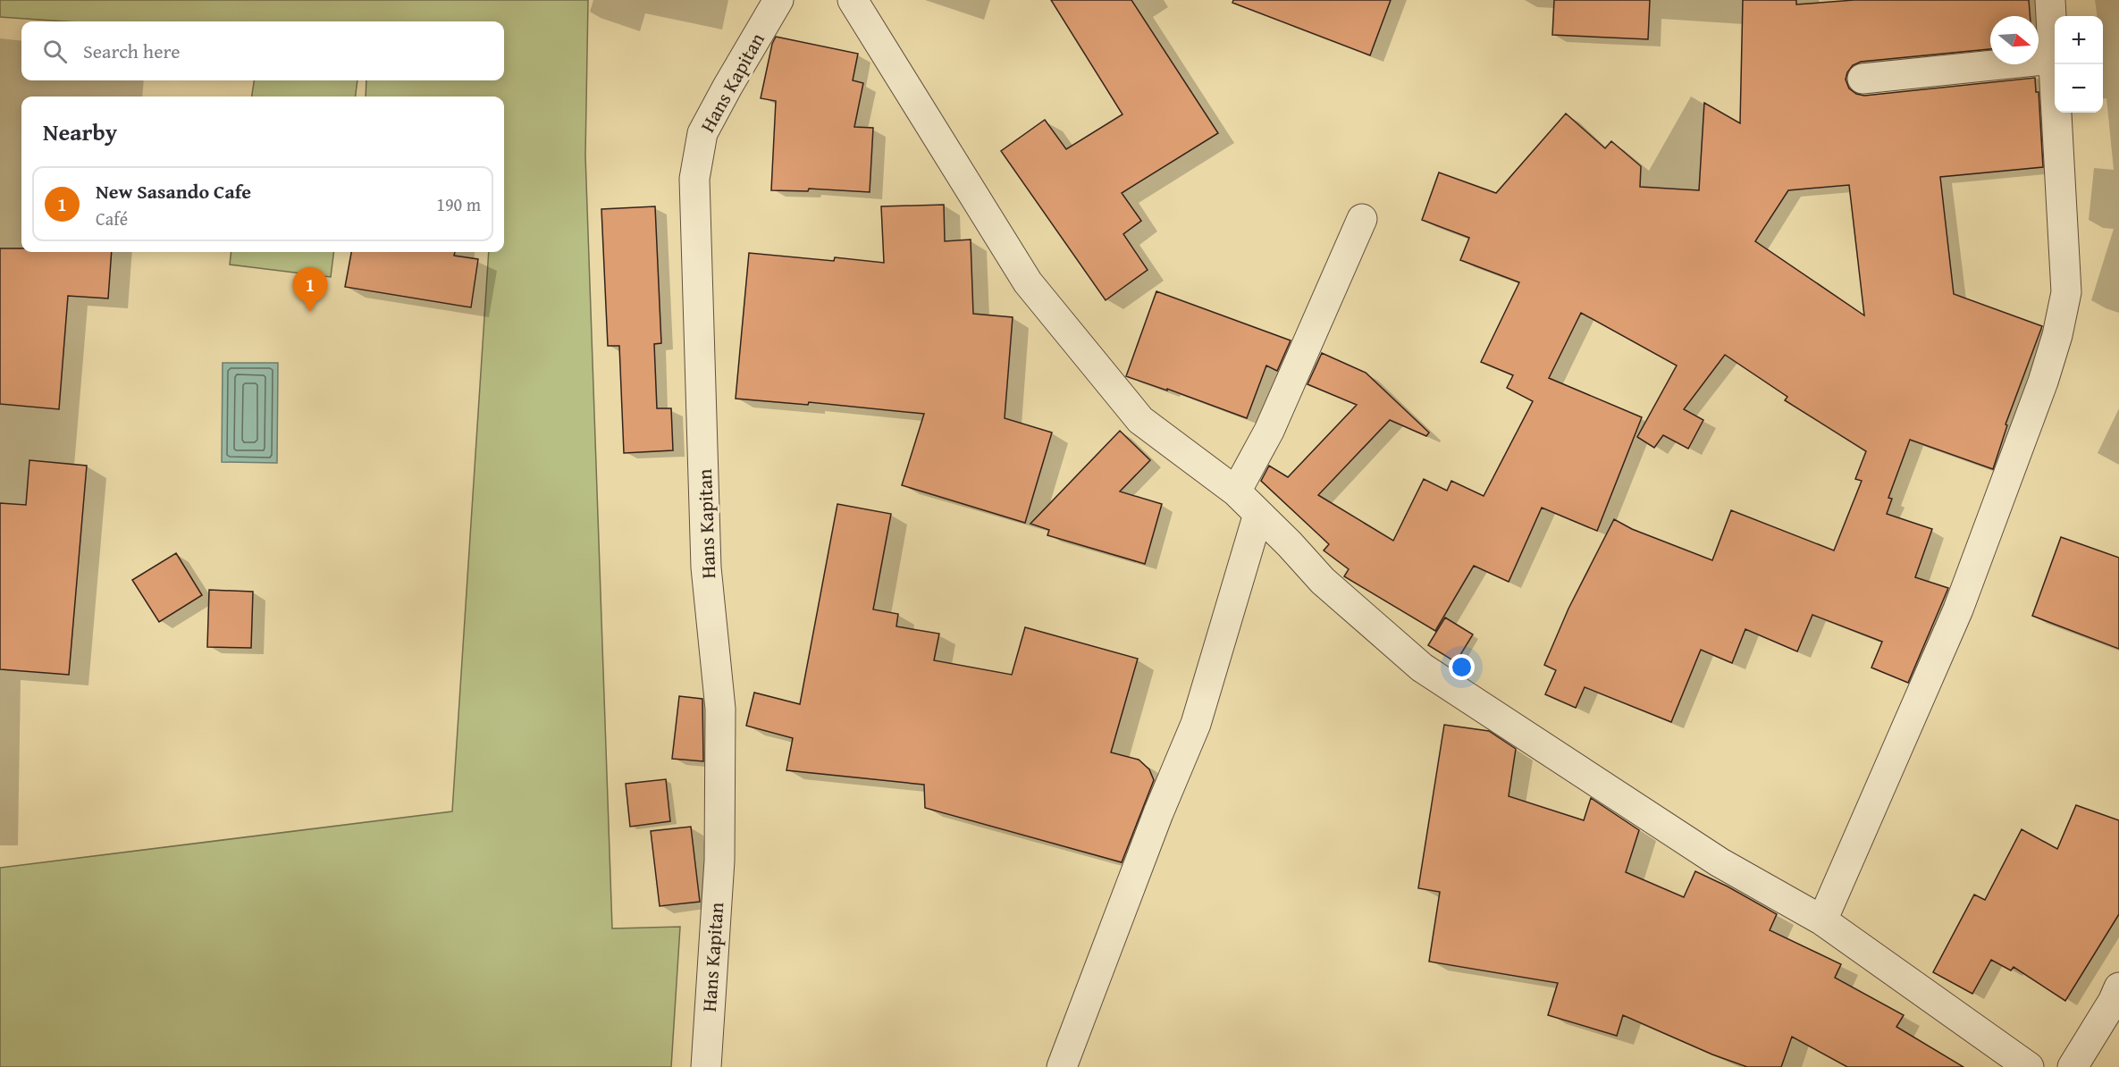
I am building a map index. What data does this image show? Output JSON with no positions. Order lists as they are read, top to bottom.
{
  "streets": {
    "street": ["Hans Kapitan"]
  },
  "north": "right",
  "page": {
    "map_buttons": ["+", "−"],
    "search": "Search here",
    "heading": "Nearby",
    "list": [
      {
        "mark": "1",
        "name": "New Sasando Cafe",
        "note": "Café",
        "value": "190 m"
      }
    ],
    "pins": "1"
  }
}
